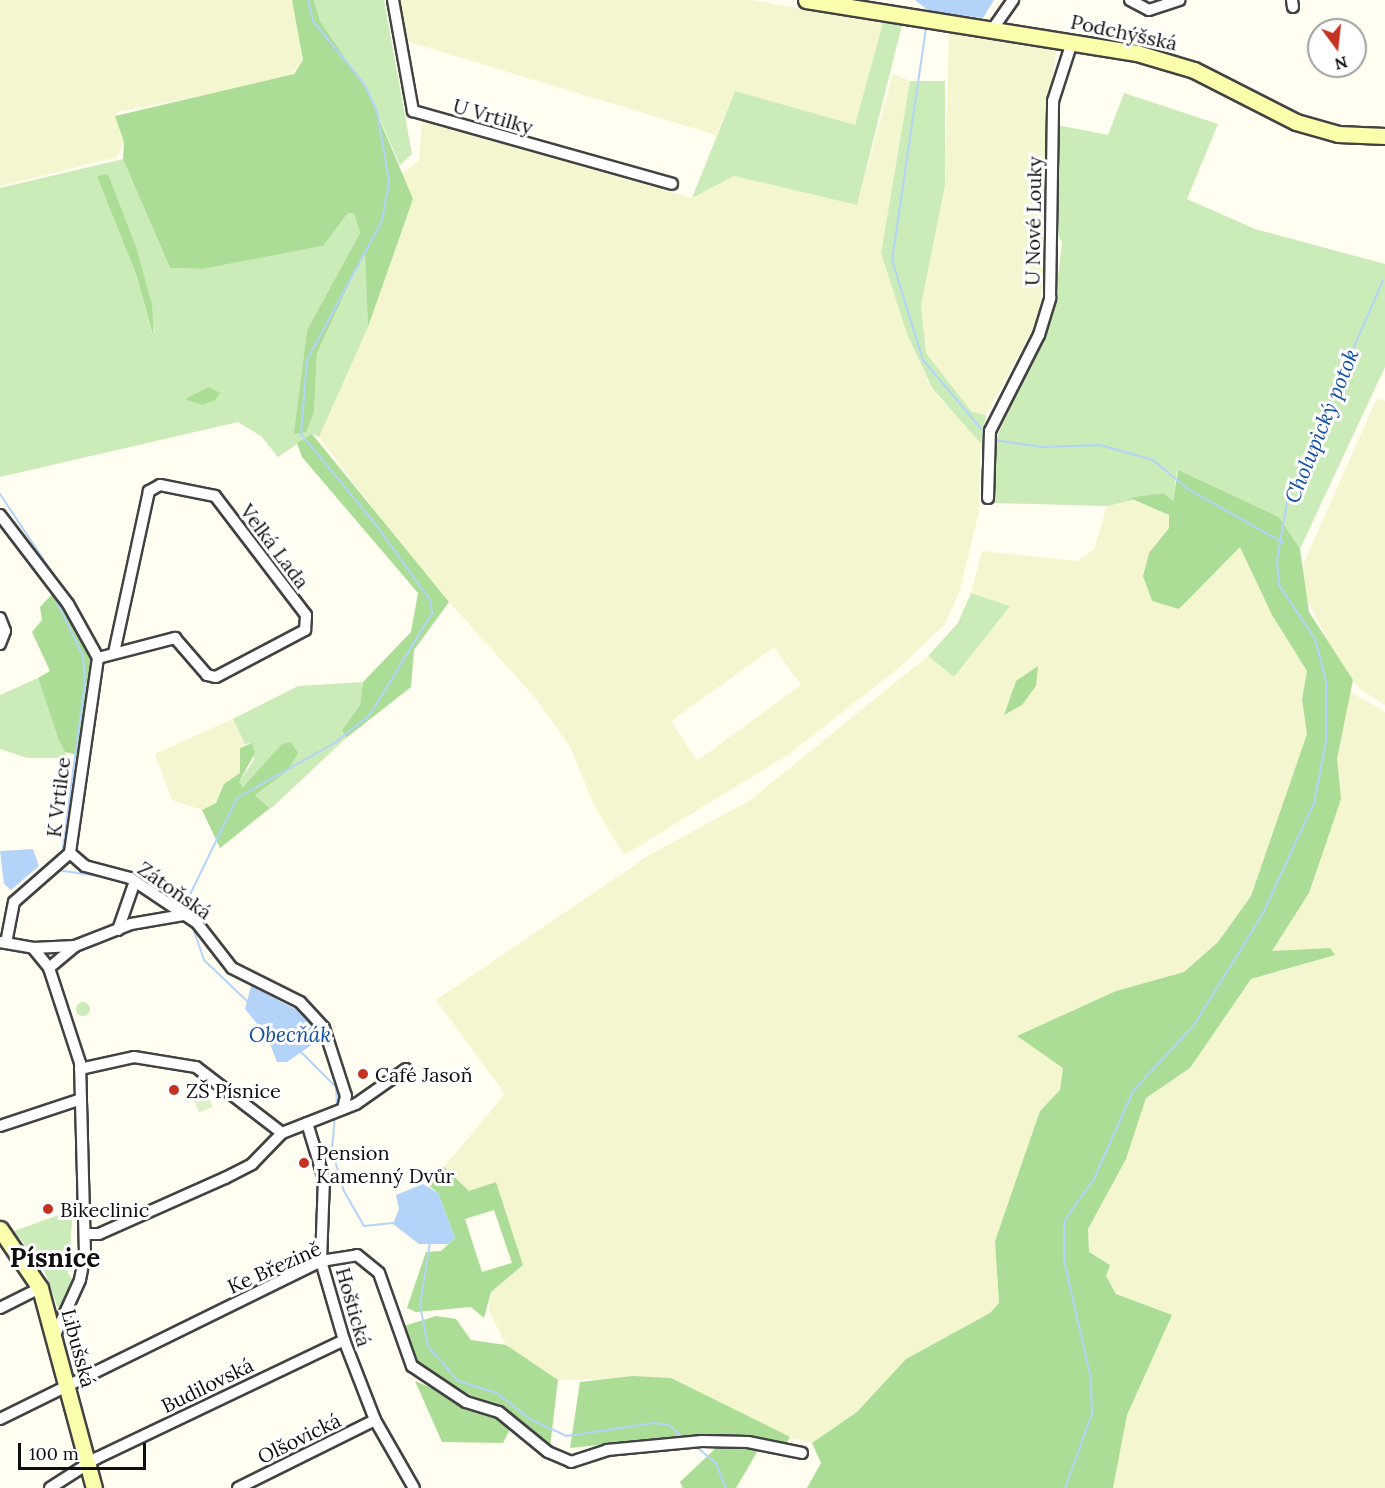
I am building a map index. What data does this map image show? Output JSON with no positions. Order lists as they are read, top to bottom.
{
  "streets": {
    "street": [
      "Podchýšská",
      "U Vrtilky",
      "U Nové Louky",
      "Velká Lada",
      "K Vrtilce",
      "Zátoňská",
      "Ke Březině",
      "Hoštická",
      "Libušská",
      "Budilovská",
      "Olšovická"
    ]
  },
  "crossings": [
    ["Podchýšská", "U Nové Louky"],
    ["Velká Lada", "K Vrtilce"],
    ["K Vrtilce", "Zátoňská"],
    ["Ke Březině", "Hoštická"],
    ["Ke Březině", "Libušská"],
    ["Hoštická", "Budilovská"],
    ["Hoštická", "Olšovická"],
    ["Libušská", "Budilovská"]
  ],
  "districts": ["Písnice"],
  "water": ["Cholupický potok", "Obecňák"],
  "places": [
    "Café Jasoň",
    "ZŠ Písnice",
    "Pension Kamenný Dvůr",
    "Bikeclinic"
  ],
  "scale_bar": "100 m",
  "north": "bottom"
}
